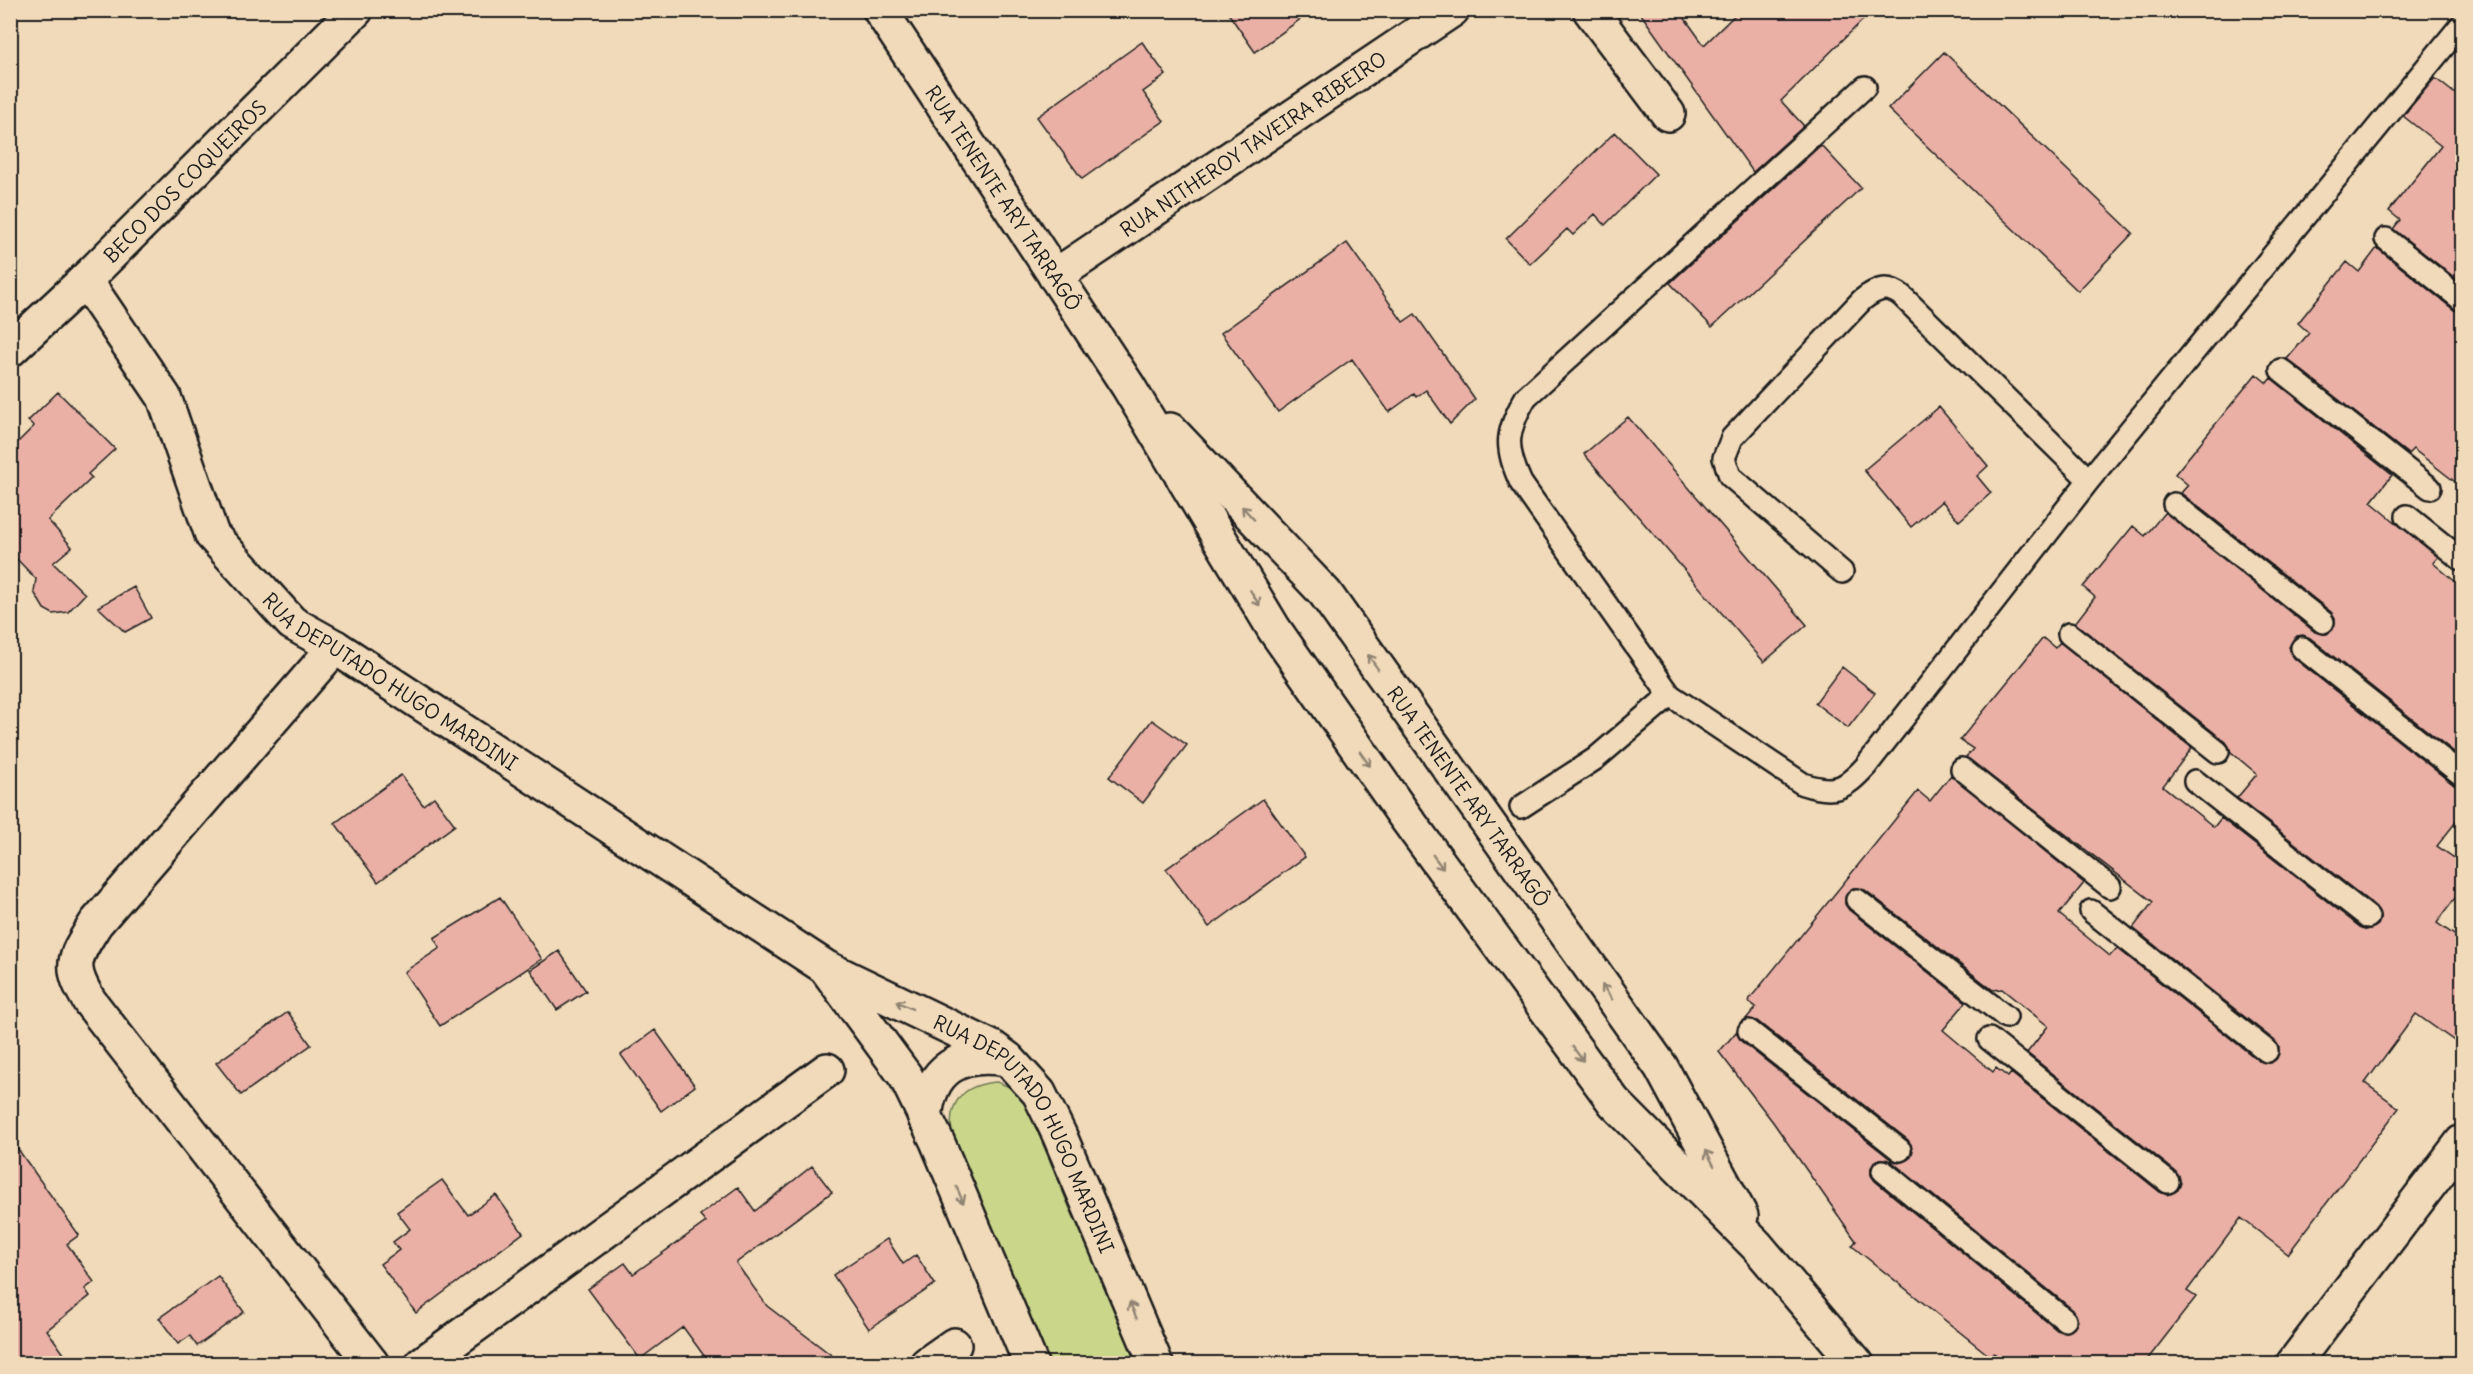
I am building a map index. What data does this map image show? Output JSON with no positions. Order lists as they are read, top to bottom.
{
  "streets": {
    "street": [
      "RUA NITHEROY TAVEIRA RIBEIRO",
      "BECO DOS COQUEIROS",
      "RUA TENENTE ARY TARRAGÔ",
      "RUA DEPUTADO HUGO MARDINI"
    ]
  },
  "crossings": [
    ["RUA NITHEROY TAVEIRA RIBEIRO", "RUA TENENTE ARY TARRAGÔ"],
    ["BECO DOS COQUEIROS", "RUA DEPUTADO HUGO MARDINI"]
  ]
}
